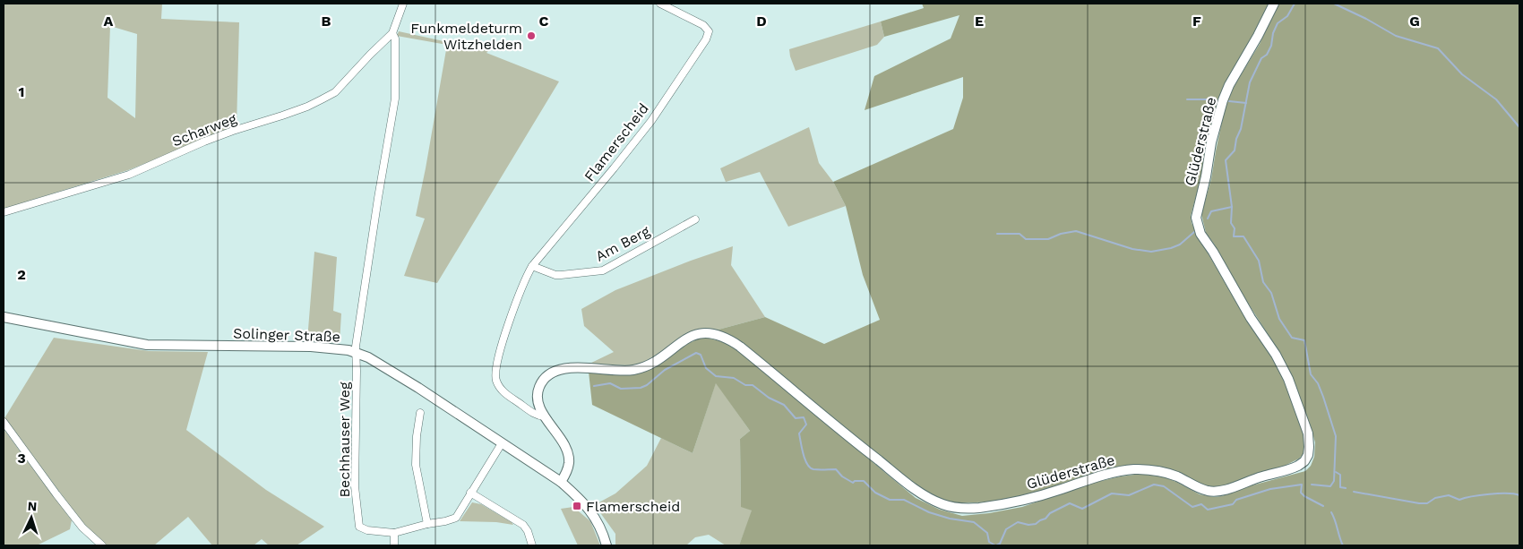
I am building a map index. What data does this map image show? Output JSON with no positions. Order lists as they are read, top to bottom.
{
  "streets": {
    "main road": ["Glüderstraße", "Solinger Straße"],
    "street": [
      "Scharweg",
      "Flamerscheid",
      "Am Berg",
      "Bechhauser Weg"
    ]
  },
  "crossings": [
    ["Scharweg", "Solinger Straße"],
    ["Scharweg", "Bechhauser Weg"],
    ["Glüderstraße", "Flamerscheid"],
    ["Glüderstraße", "Solinger Straße"],
    ["Flamerscheid", "Am Berg"],
    ["Solinger Straße", "Bechhauser Weg"]
  ],
  "places": {
    "other": ["Funkmeldeturm Witzhelden"],
    "transit": ["Flamerscheid"]
  },
  "north": "top",
  "grid": {
    "columns": [
      "A",
      "B",
      "C",
      "D",
      "E",
      "F",
      "G"
    ],
    "rows": ["1", "2", "3"]
  }
}
